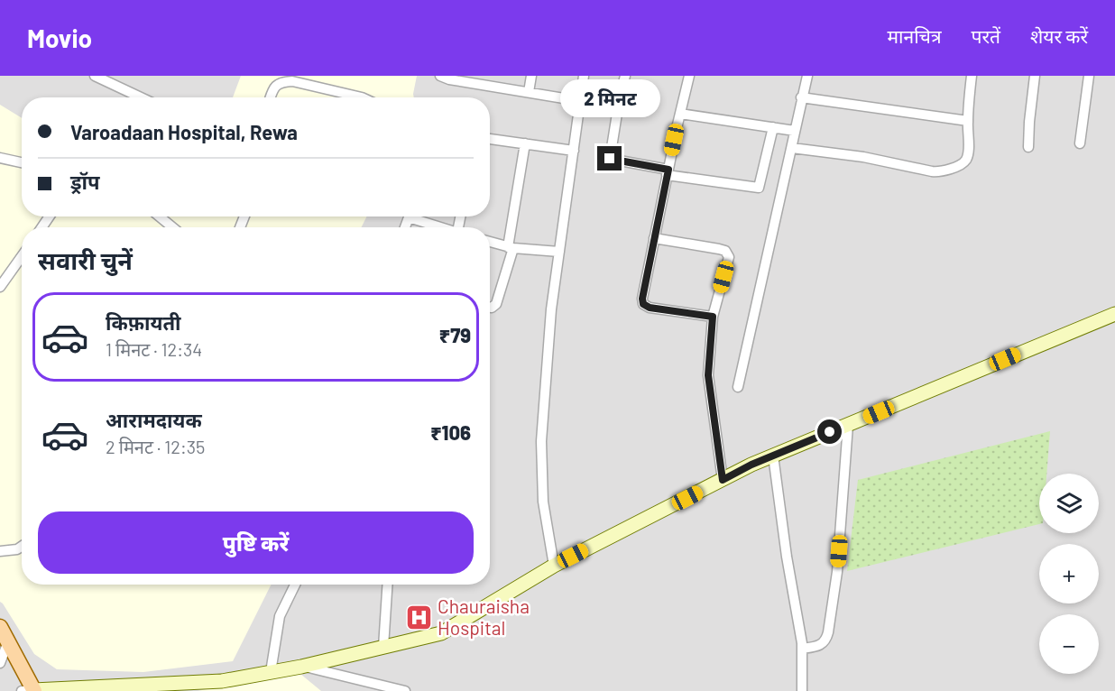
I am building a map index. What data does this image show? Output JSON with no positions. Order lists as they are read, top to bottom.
{
  "places": {
    "hospital": ["Chauraisha Hospital"]
  },
  "page": {
    "header": "Movio",
    "nav": ["मानचित्र", "परतें", "शेयर करें"],
    "bubble": "2 मिनट",
    "banner": ["Varoadaan Hospital, Rewa", "ड्रॉप"],
    "heading": "सवारी चुनें",
    "list": [
      {
        "name": "किफ़ायती",
        "note": "1 मिनट · 12:34",
        "value": "₹79"
      },
      {
        "name": "आरामदायक",
        "note": "2 मिनट · 12:35",
        "value": "₹106"
      }
    ],
    "map_buttons": ["+", "−"],
    "buttons": "पुष्टि करें"
  }
}
